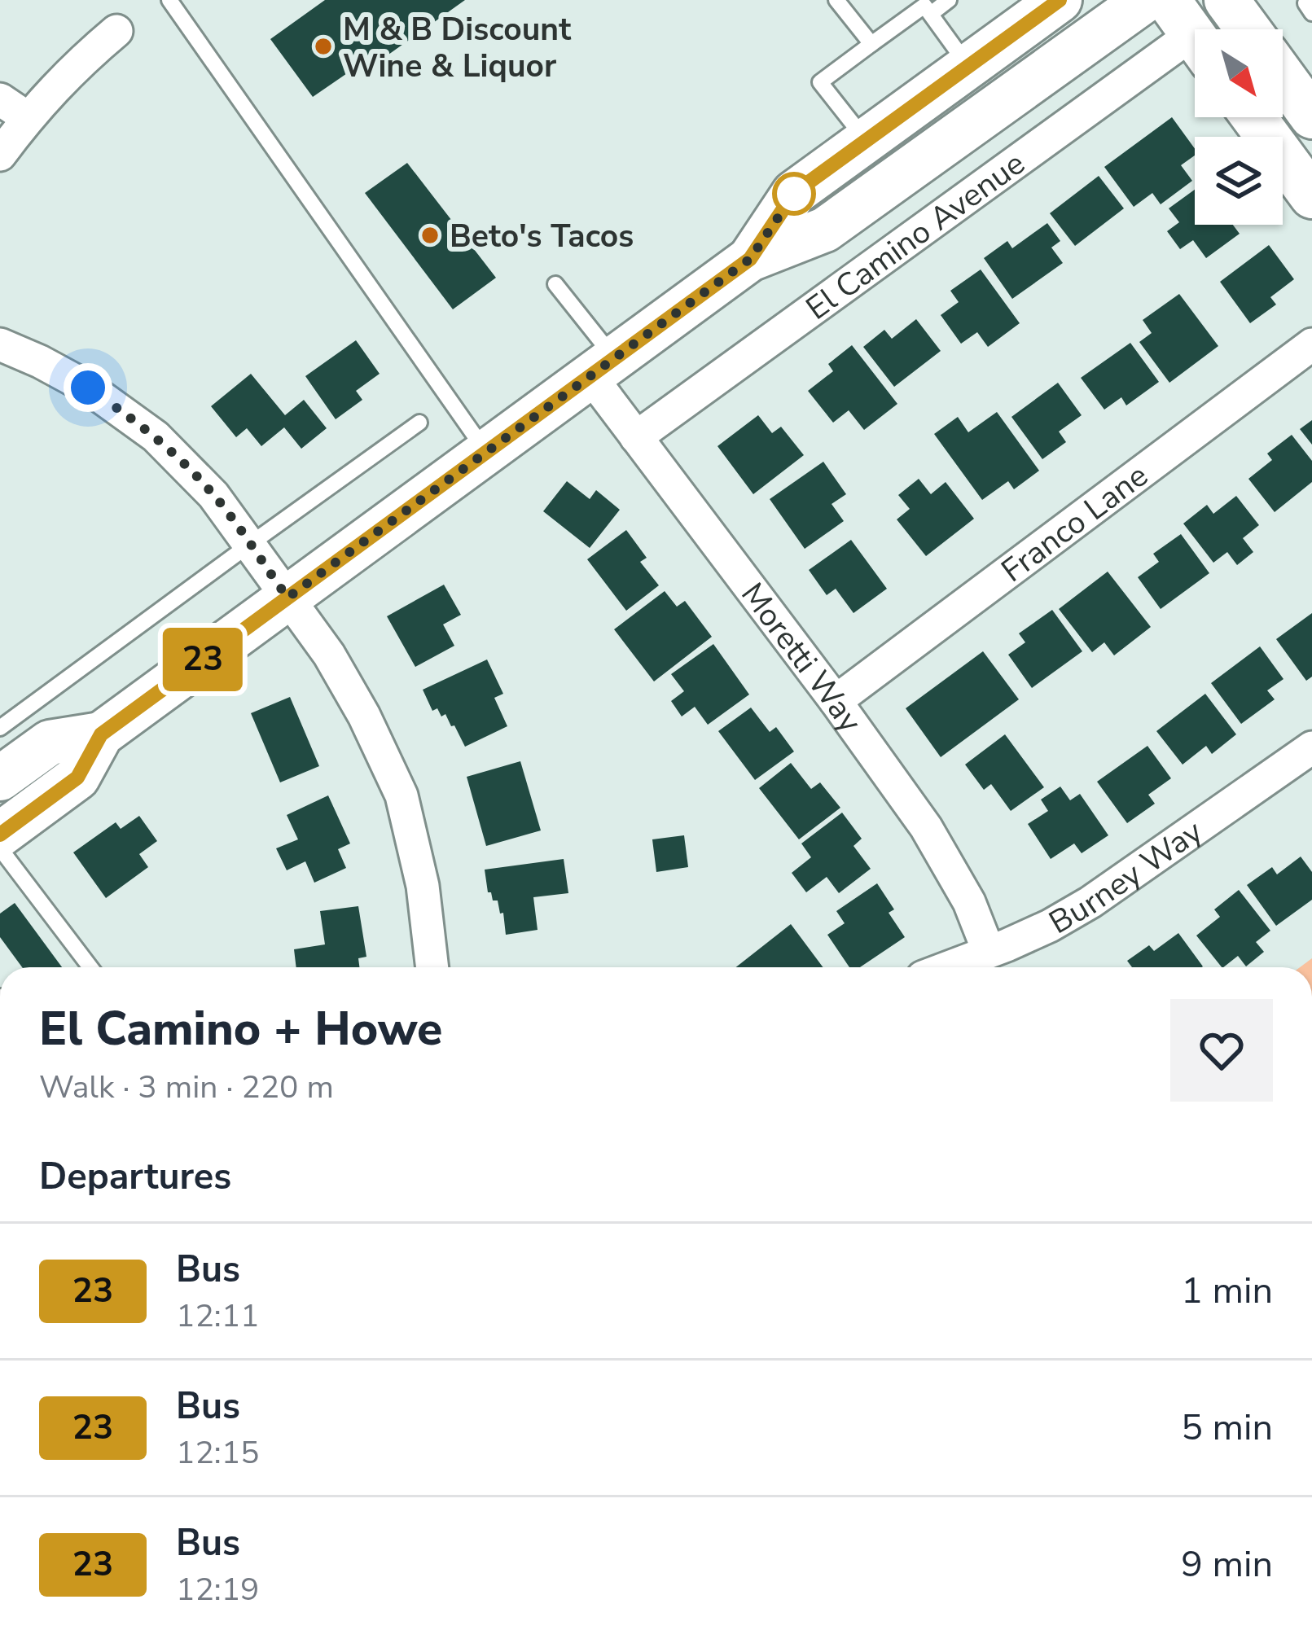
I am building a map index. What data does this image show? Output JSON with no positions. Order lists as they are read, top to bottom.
{
  "streets": {
    "main road": ["El Camino Avenue"],
    "street": ["Franco Lane", "Moretti Way", "Burney Way"]
  },
  "crossings": [
    ["El Camino Avenue", "Moretti Way"],
    ["Franco Lane", "Moretti Way"],
    ["Moretti Way", "Burney Way"]
  ],
  "places": ["M & B Discount Wine & Liquor", "Beto's Tacos"],
  "lines": ["bus line 23"],
  "north": "bottom right",
  "page": {
    "on_map": "23",
    "heading": [
      ["El Camino + Howe", "Walk · 3 min · 220 m"],
      "Departures"
    ],
    "list": [
      {
        "mark": "23",
        "name": "Bus",
        "note": "12:11",
        "value": "1 min"
      },
      {
        "mark": "23",
        "name": "Bus",
        "note": "12:15",
        "value": "5 min"
      },
      {
        "mark": "23",
        "name": "Bus",
        "note": "12:19",
        "value": "9 min"
      }
    ]
  }
}
